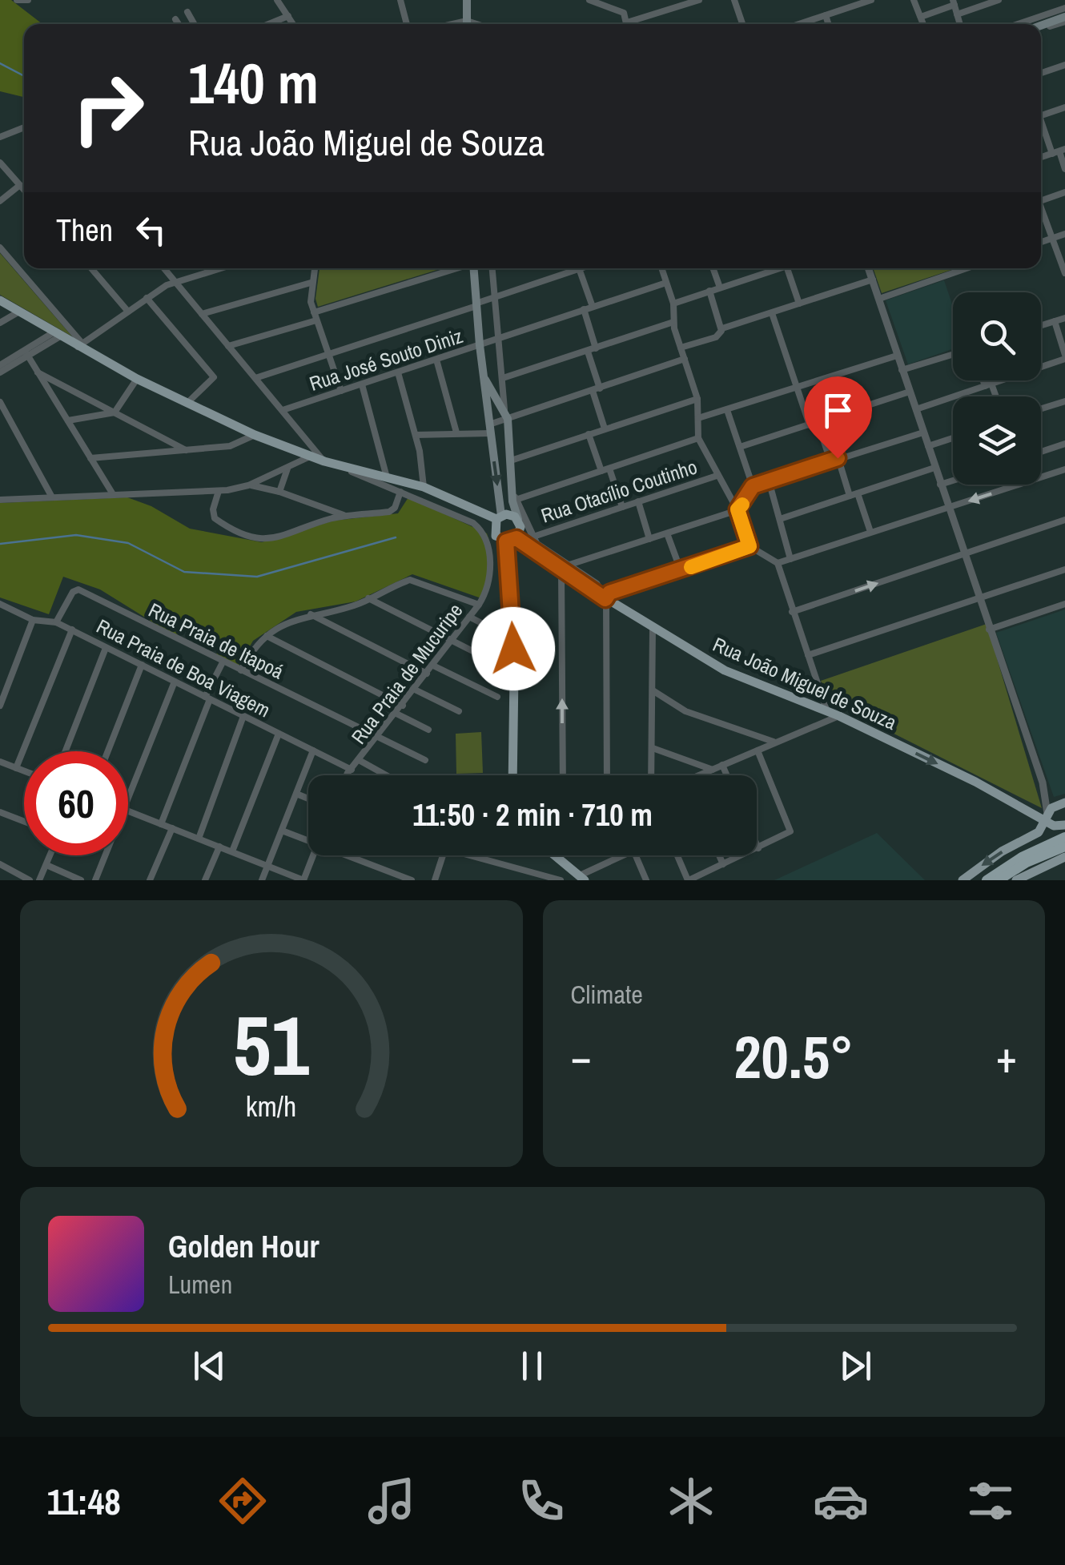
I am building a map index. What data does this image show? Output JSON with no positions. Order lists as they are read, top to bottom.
{
  "streets": {
    "main road": ["Rua João Miguel de Souza"],
    "street": [
      "Rua José Souto Diniz",
      "Rua Otacílio Coutinho",
      "Rua Praia de Itapoá",
      "Rua Praia de Boa Viagem",
      "Rua Praia de Mucuripe"
    ]
  },
  "crossings": [
    ["Rua Praia de Itapoá", "Rua Praia de Boa Viagem"],
    ["Rua Praia de Itapoá", "Rua Praia de Mucuripe"],
    ["Rua Praia de Boa Viagem", "Rua Praia de Mucuripe"]
  ],
  "one_way": ["Rua João Miguel de Souza"],
  "page": {
    "turn": ["140 m", "Rua João Miguel de Souza"],
    "then": "Then",
    "limit": "60",
    "trip": "11:50 · 2 min · 710 m",
    "tile": "Climate",
    "heat": ["−", "20.5°", "+"],
    "song": ["Golden Hour", "Lumen"],
    "tabs": "11:48",
    "gauge": ["51", "km/h"]
  }
}
